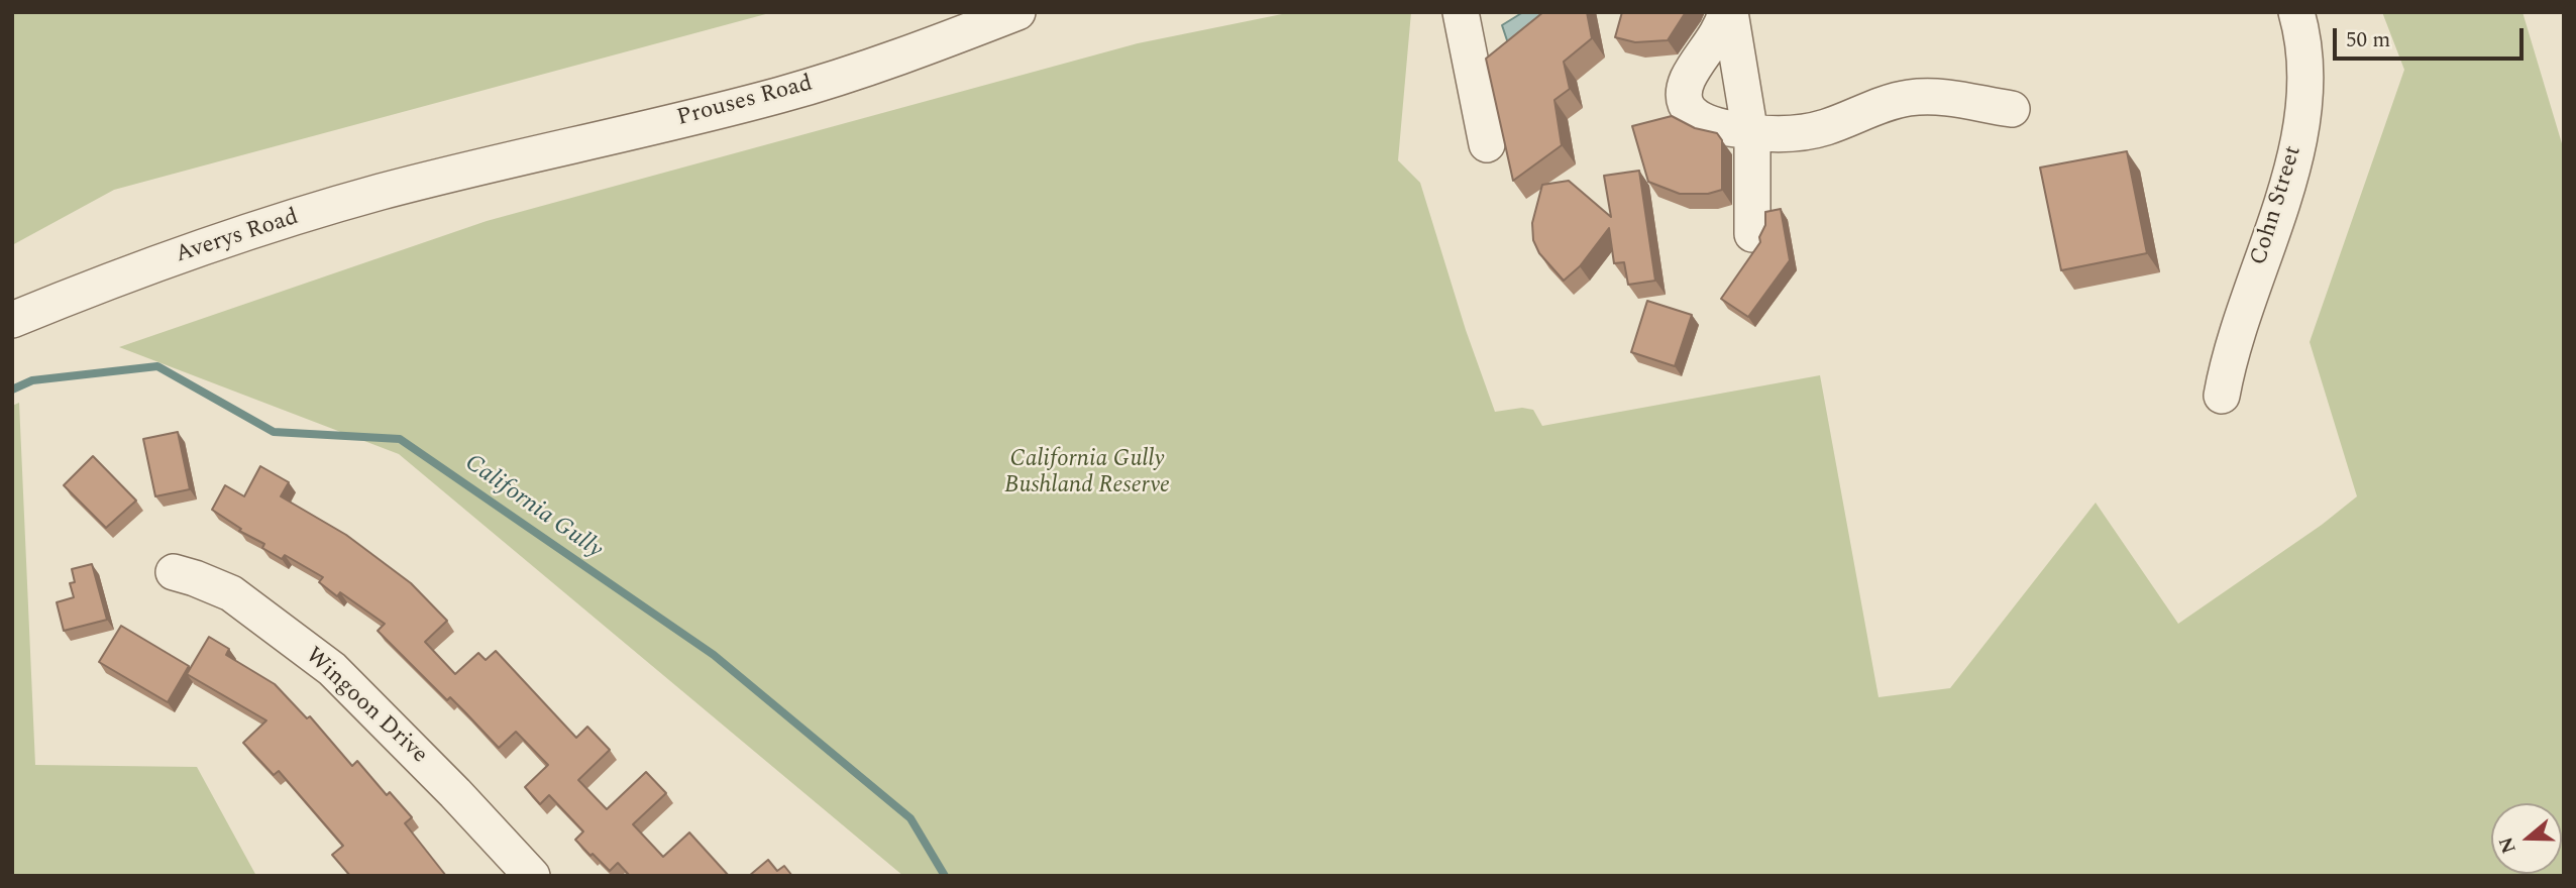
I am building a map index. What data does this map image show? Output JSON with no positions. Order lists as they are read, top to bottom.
{
  "streets": {
    "street": [
      "Prouses Road",
      "Cohn Street",
      "Averys Road",
      "Wingoon Drive"
    ]
  },
  "crossings": [
    ["Prouses Road", "Averys Road"]
  ],
  "water": ["California Gully"],
  "parks": ["California Gully Bushland Reserve"],
  "scale_bar": "50 m",
  "north": "left"
}
